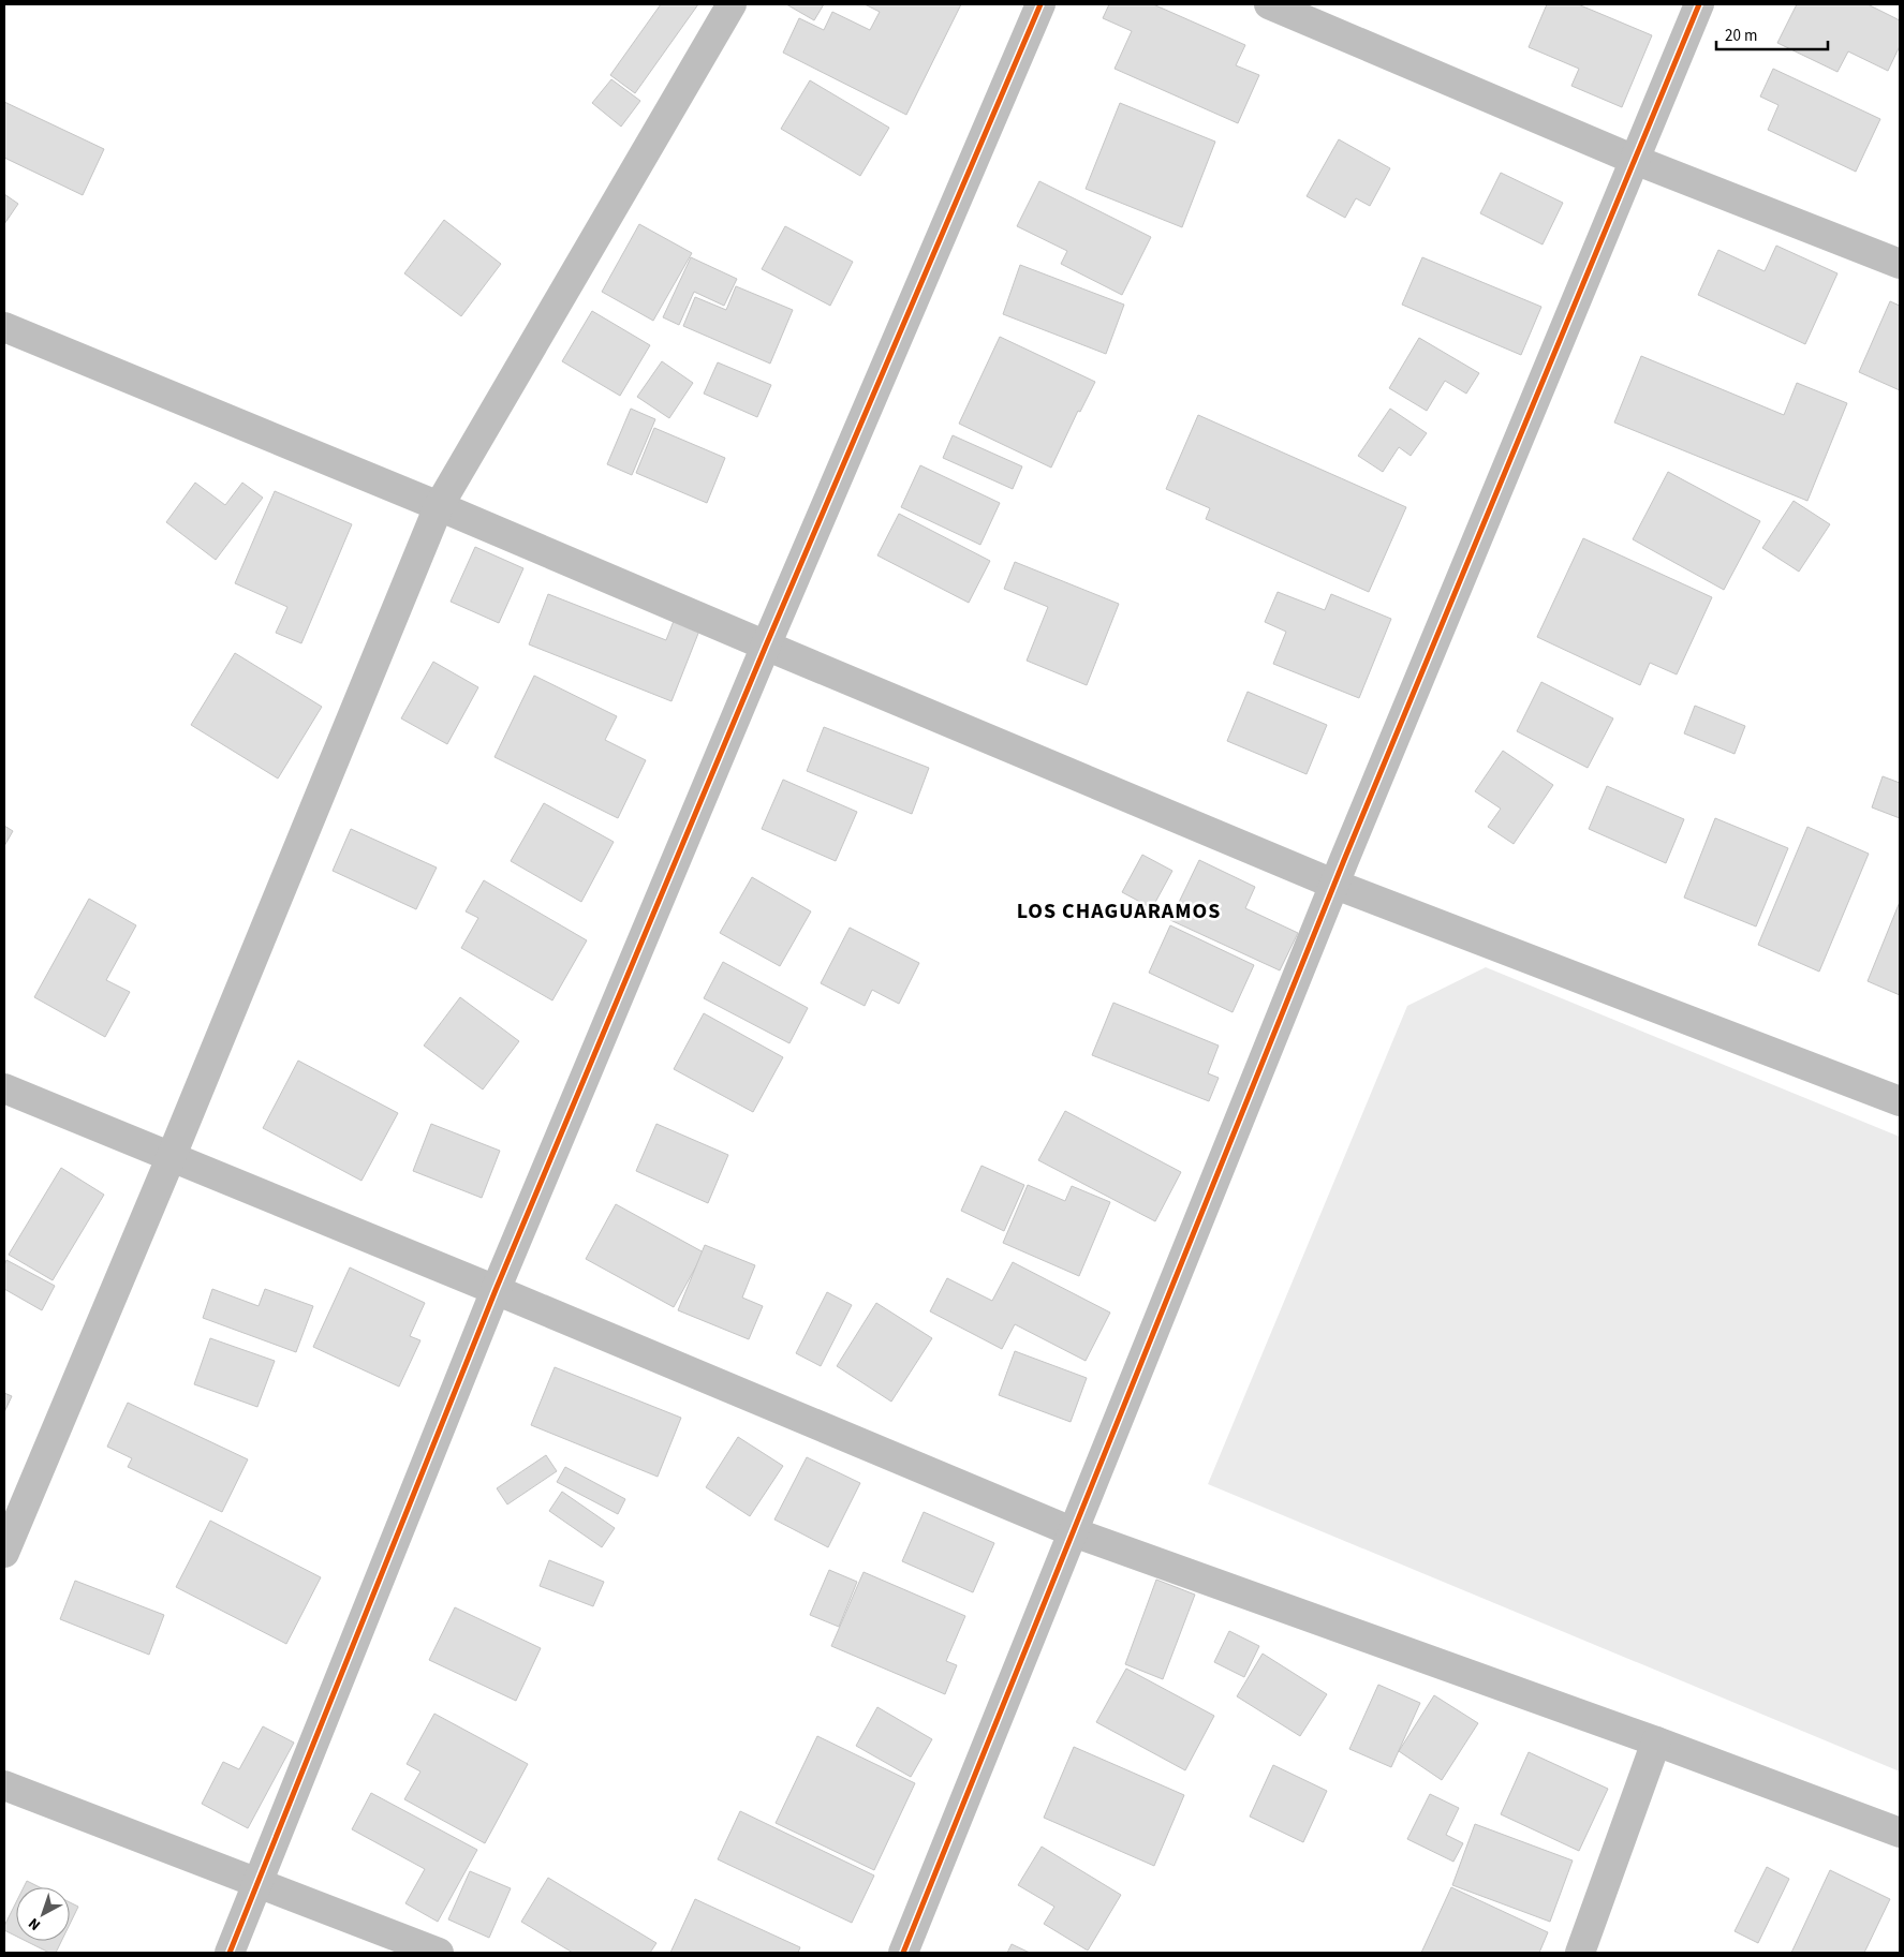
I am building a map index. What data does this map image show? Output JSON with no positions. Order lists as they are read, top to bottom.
{
  "districts": ["LOS CHAGUARAMOS"],
  "scale_bar": "20 m",
  "north": "bottom left"
}
